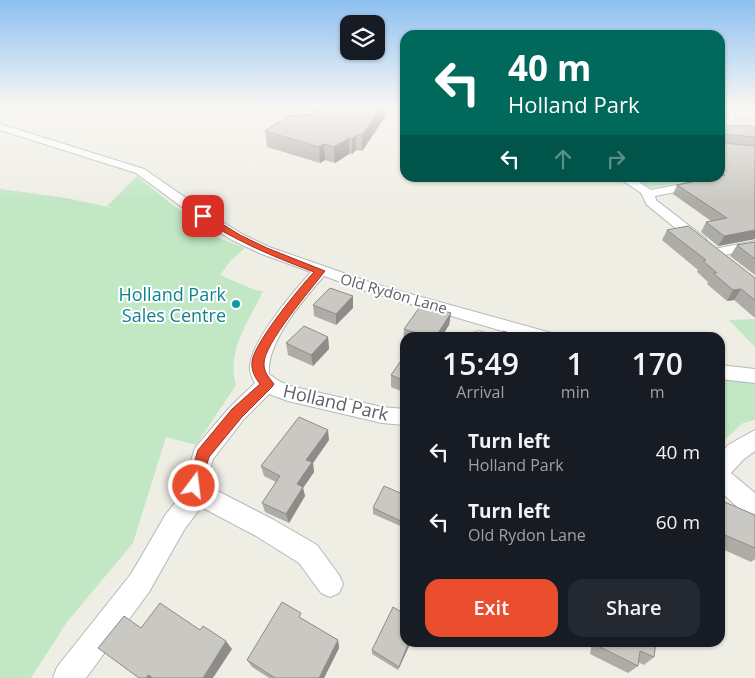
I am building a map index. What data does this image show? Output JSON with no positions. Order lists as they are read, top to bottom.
{
  "streets": {
    "street": ["Old Rydon Lane", "Holland Park"]
  },
  "crossings": [
    ["Old Rydon Lane", "Holland Park"]
  ],
  "places": ["Holland Park Sales Centre"],
  "page": {
    "turn": ["40 m", "Holland Park"],
    "eta": [
      "15:49",
      "Arrival",
      "1",
      "min",
      "170",
      "m"
    ],
    "list": [
      {
        "name": "Turn left",
        "note": "Holland Park",
        "value": "40 m"
      },
      {
        "name": "Turn left",
        "note": "Old Rydon Lane",
        "value": "60 m"
      }
    ],
    "buttons": ["Exit", "Share"]
  }
}
